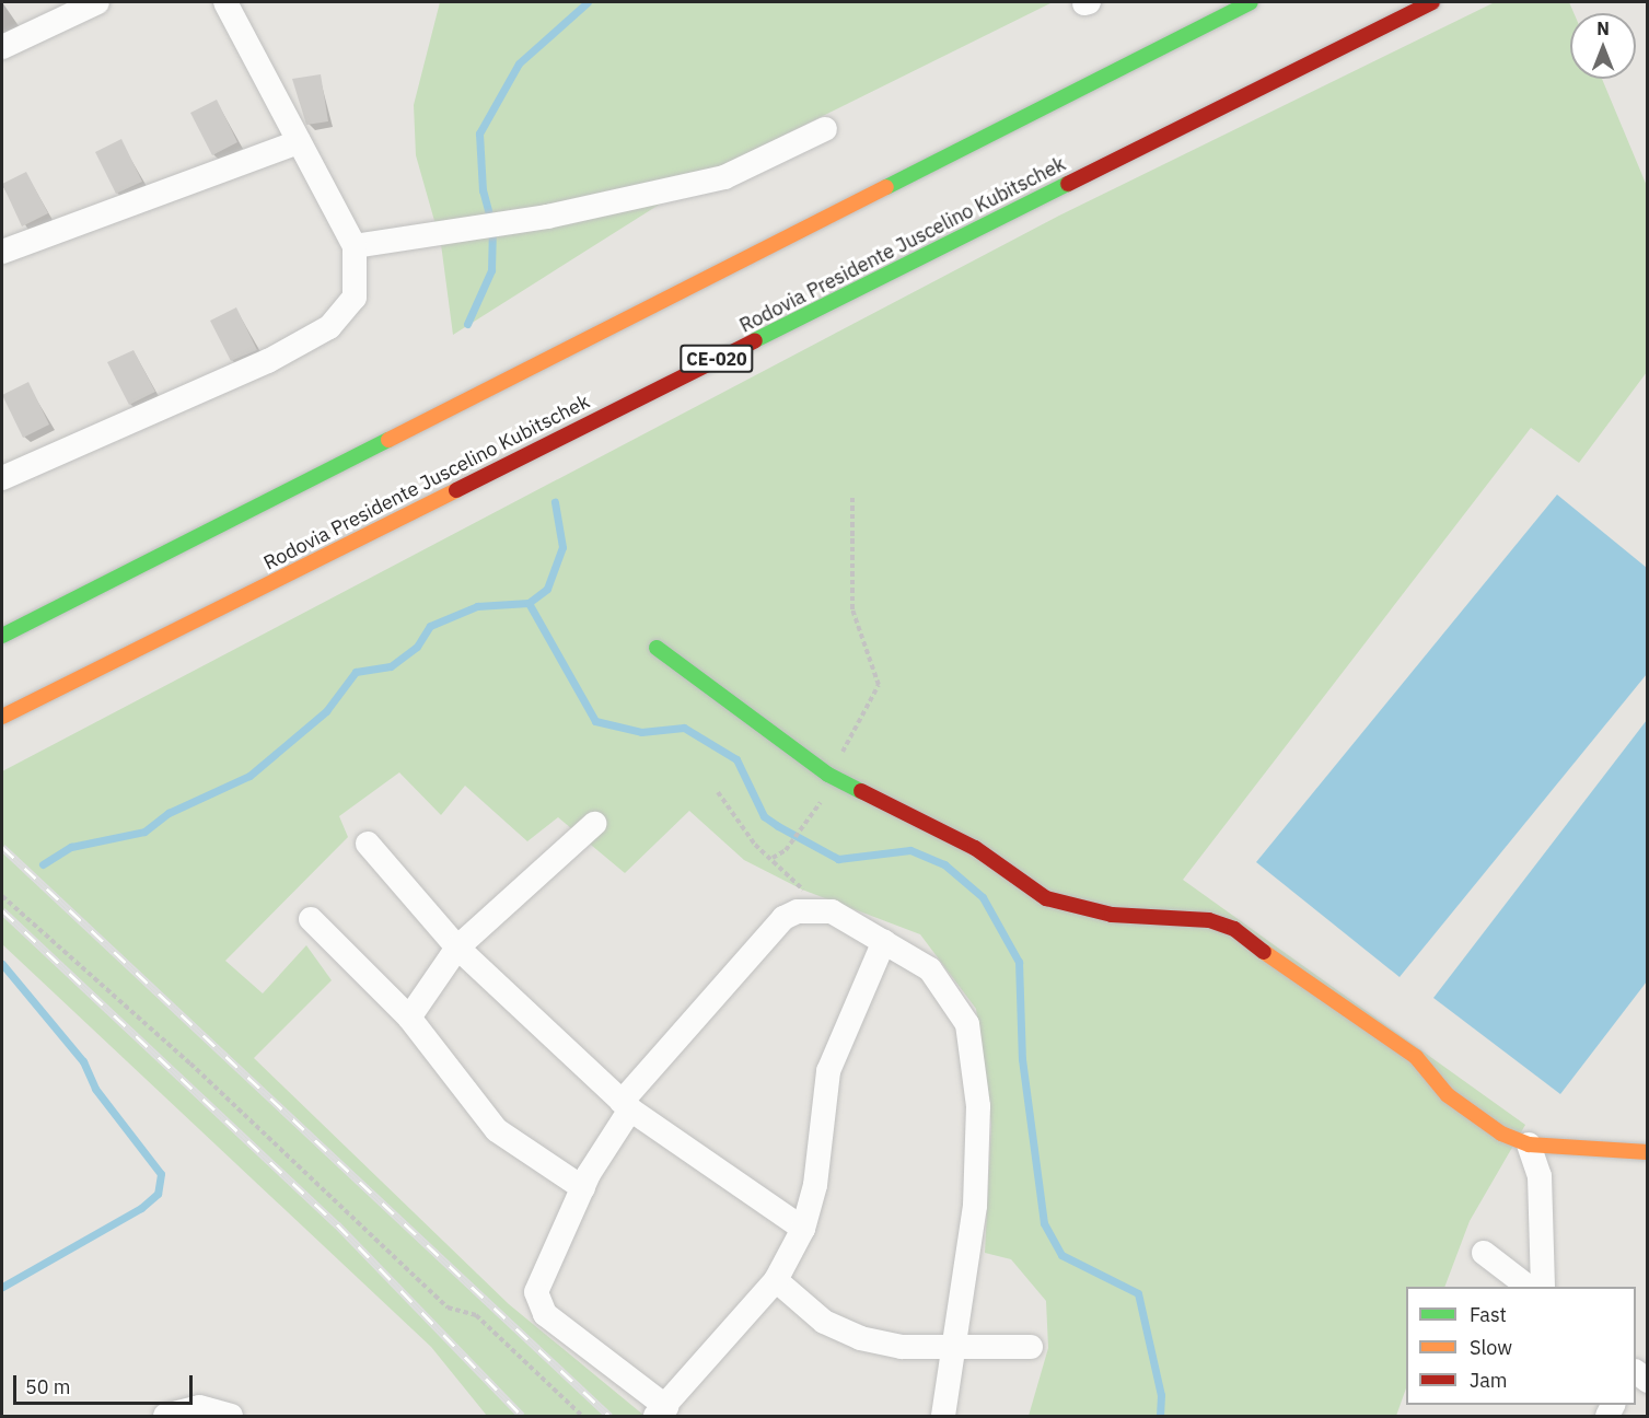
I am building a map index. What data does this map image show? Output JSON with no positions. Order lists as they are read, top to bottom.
{
  "streets": {
    "main road": ["Rodovia Presidente Juscelino Kubitschek", "CE-020"]
  },
  "legend": ["Fast", "Slow", "Jam"],
  "scale_bar": "50 m",
  "north": "top"
}
